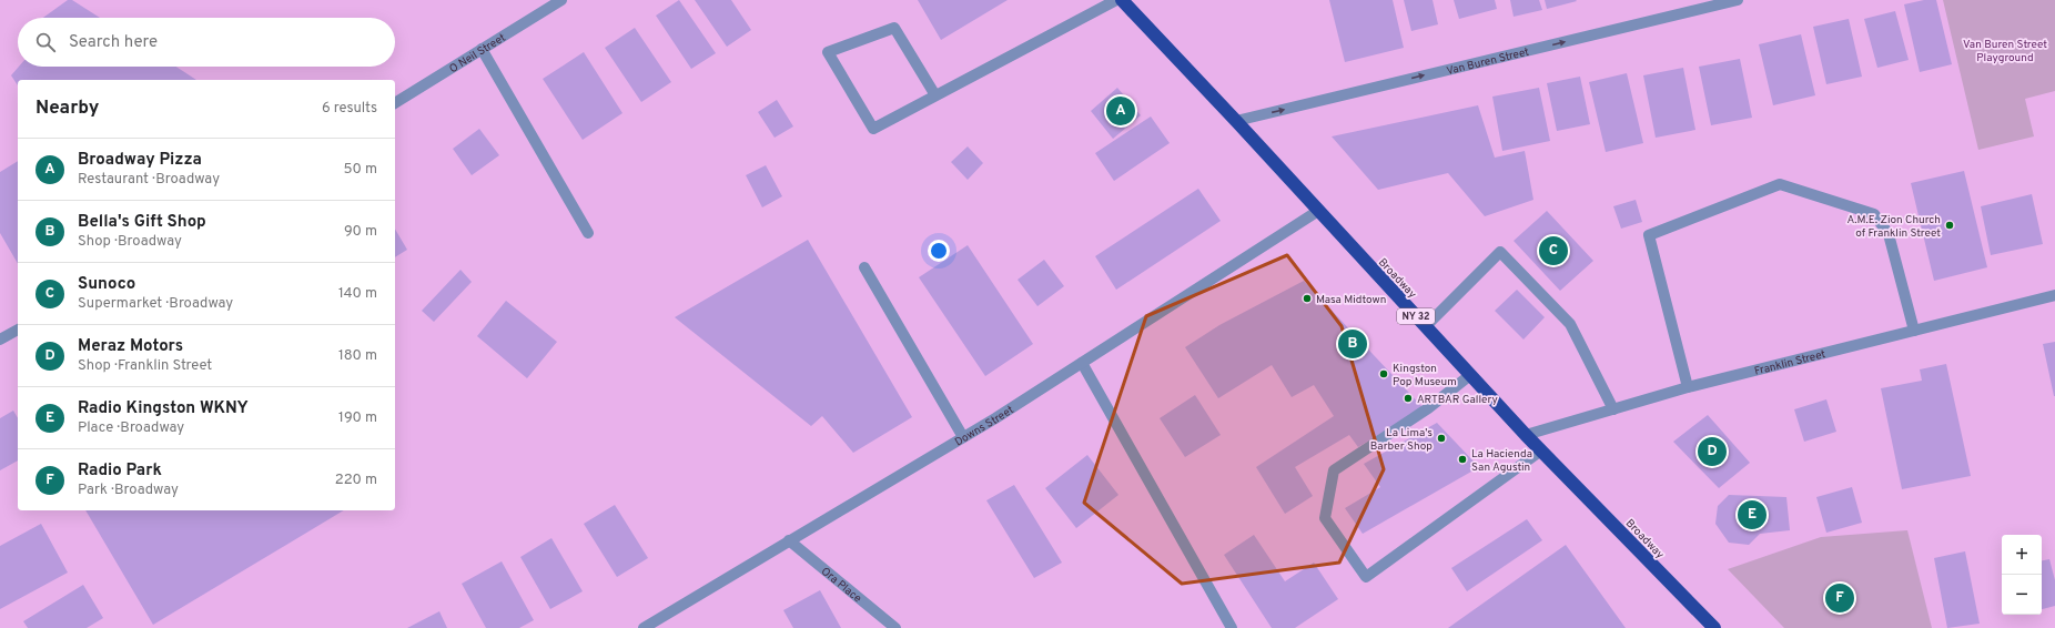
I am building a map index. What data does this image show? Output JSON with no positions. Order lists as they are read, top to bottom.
{
  "streets": {
    "highway": ["Broadway", "NY 32"],
    "street": [
      "O Neil Street",
      "Van Buren Street",
      "Franklin Street",
      "Downs Street",
      "Ora Place"
    ]
  },
  "crossings": [
    ["Van Buren Street", "Broadway"],
    ["Broadway", "Franklin Street"],
    ["Broadway", "Downs Street"],
    ["Downs Street", "Ora Place"]
  ],
  "one_way": ["Van Buren Street"],
  "parks": ["Van Buren Street Playground"],
  "places": [
    "A.M.E. Zion Church of Franklin Street",
    "Masa Midtown",
    "Kingston Pop Museum",
    "ARTBAR Gallery",
    "La Lima's Barber Shop",
    "La Hacienda San Agustin"
  ],
  "page": {
    "search": "Search here",
    "heading": ["Nearby", "6 results"],
    "pins": [
      "A",
      "C",
      "B",
      "D",
      "E",
      "F"
    ],
    "list": [
      {
        "mark": "A",
        "name": "Broadway Pizza",
        "note": "Restaurant · Broadway",
        "value": "50 m"
      },
      {
        "mark": "B",
        "name": "Bella's Gift Shop",
        "note": "Shop · Broadway",
        "value": "90 m"
      },
      {
        "mark": "C",
        "name": "Sunoco",
        "note": "Supermarket · Broadway",
        "value": "140 m"
      },
      {
        "mark": "D",
        "name": "Meraz Motors",
        "note": "Shop · Franklin Street",
        "value": "180 m"
      },
      {
        "mark": "E",
        "name": "Radio Kingston WKNY",
        "note": "Place · Broadway",
        "value": "190 m"
      },
      {
        "mark": "F",
        "name": "Radio Park",
        "note": "Park · Broadway",
        "value": "220 m"
      }
    ],
    "map_buttons": ["+", "−"]
  }
}
